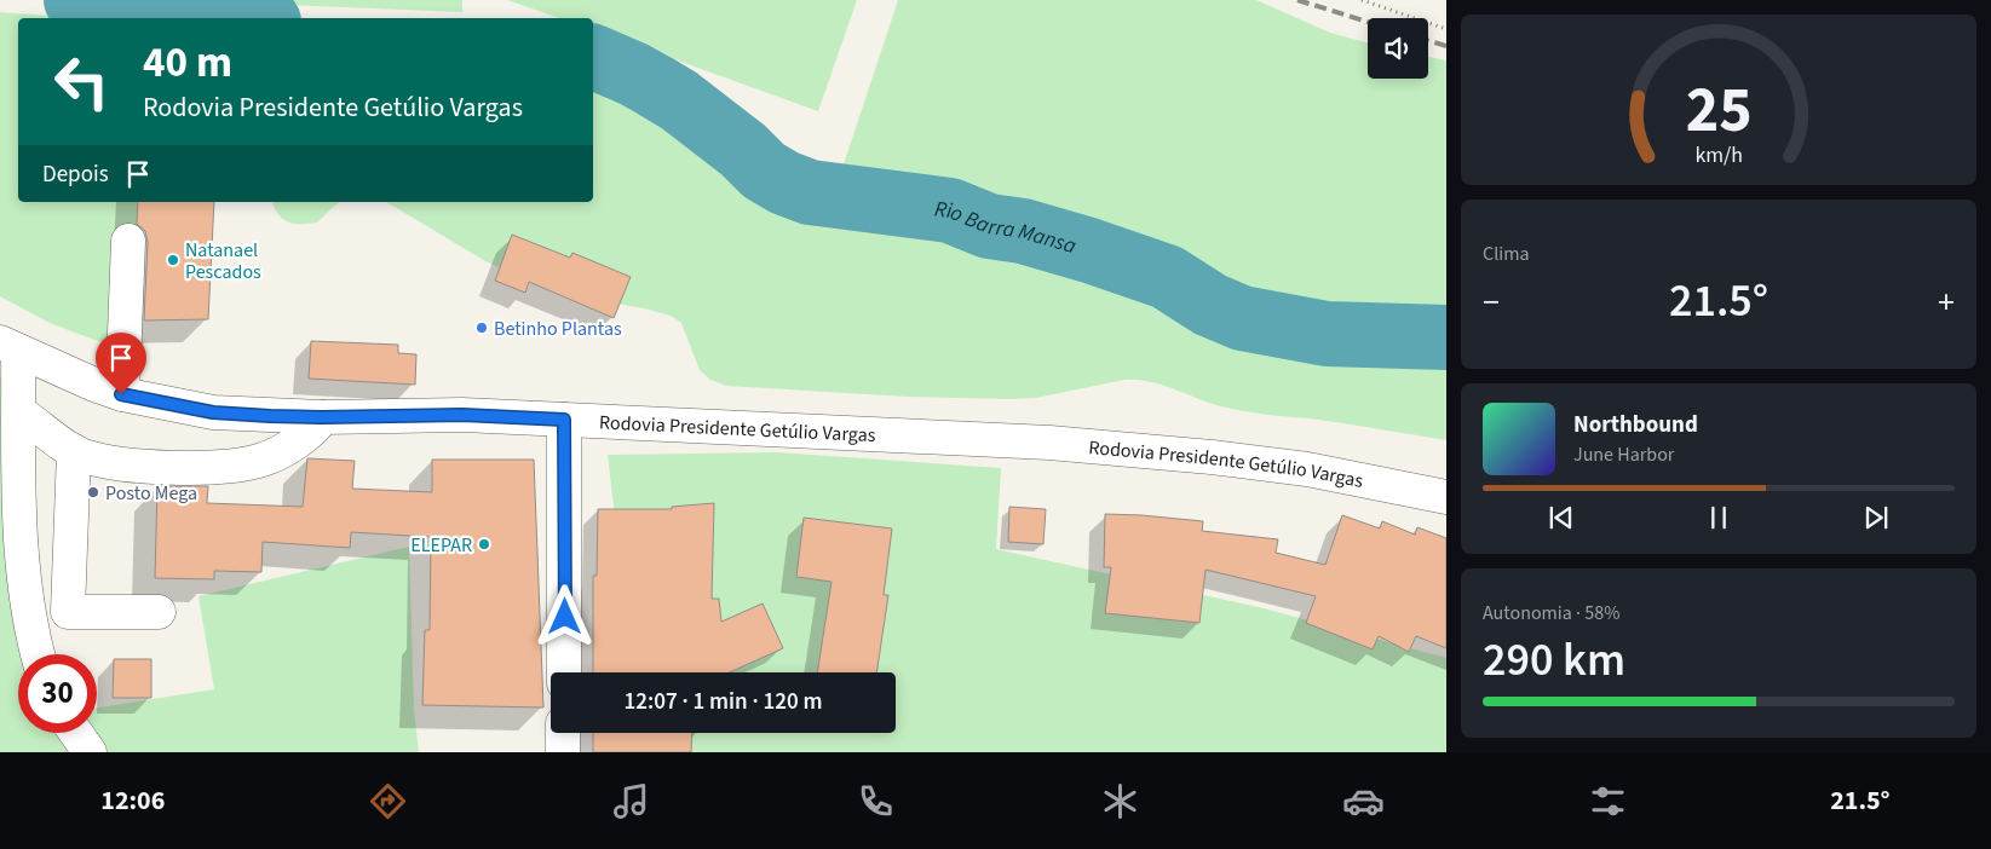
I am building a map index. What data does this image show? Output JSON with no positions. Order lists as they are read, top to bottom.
{
  "streets": {
    "main road": ["Rodovia Presidente Getúlio Vargas"]
  },
  "water": ["Rio Barra Mansa"],
  "places": [
    "Natanael Pescados",
    "Betinho Plantas",
    "Posto Mega",
    "ELEPAR"
  ],
  "page": {
    "turn": ["40 m", "Rodovia Presidente Getúlio Vargas"],
    "then": "Depois",
    "tile": [
      "Clima",
      ["Autonomia · 58%", "290 km"]
    ],
    "heat": ["−", "21.5°", "+"],
    "song": ["Northbound", "June Harbor"],
    "limit": "30",
    "trip": "12:07 · 1 min · 120 m",
    "tabs": ["12:06", "21.5°"],
    "gauge": ["25", "km/h"]
  }
}
